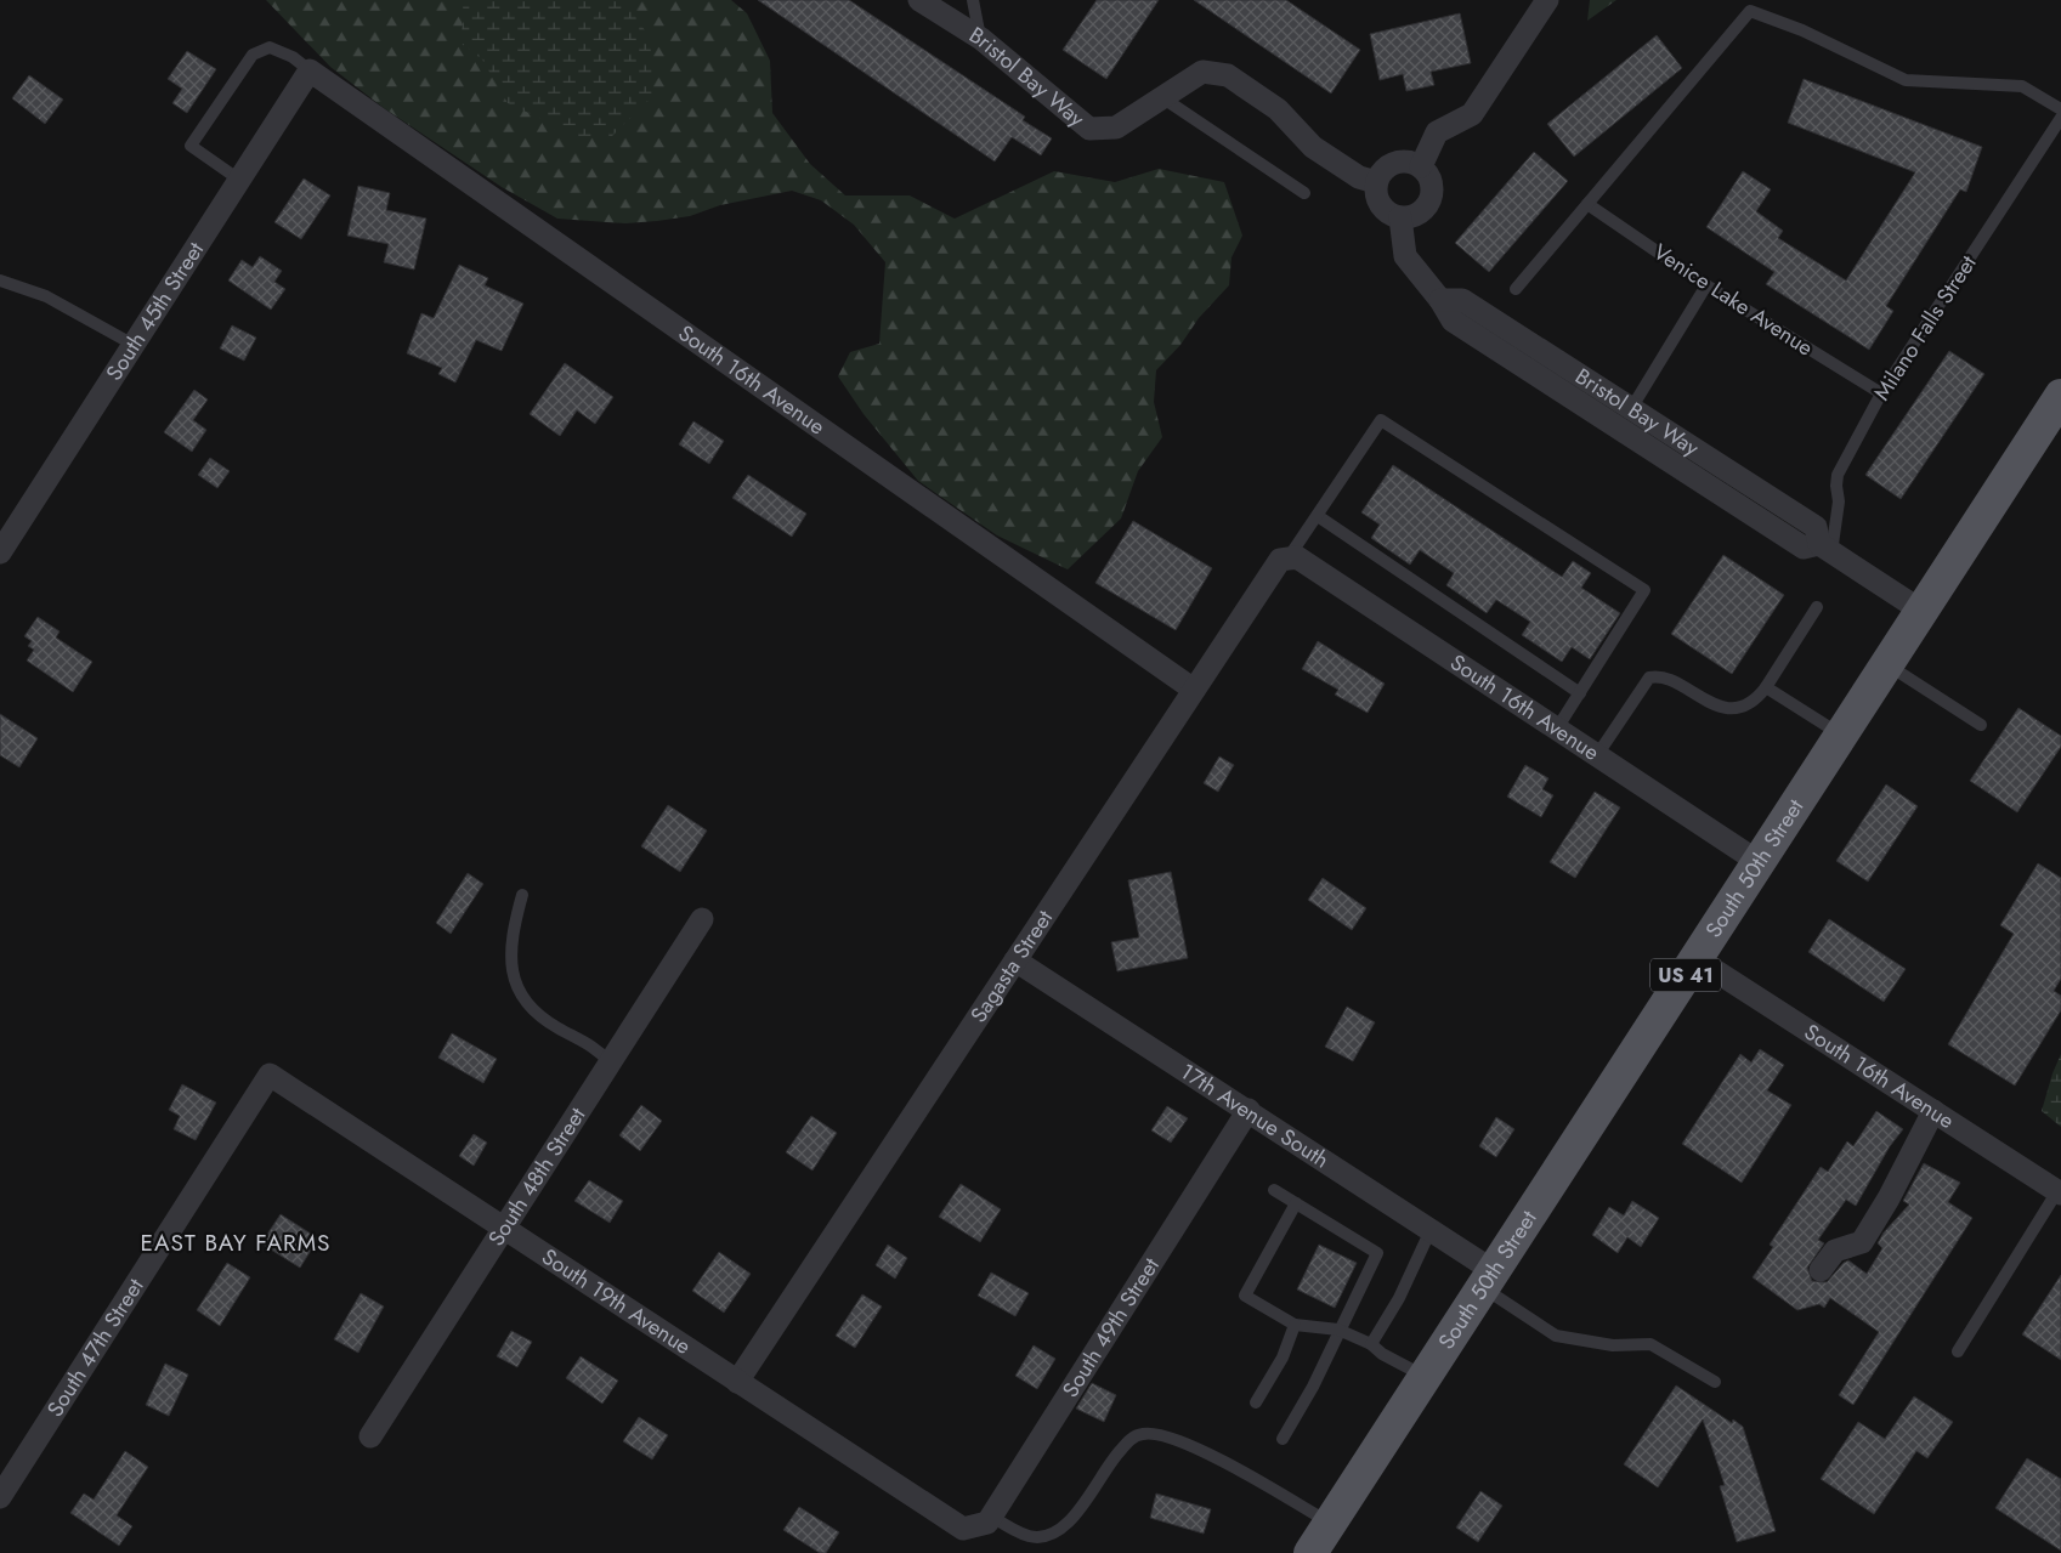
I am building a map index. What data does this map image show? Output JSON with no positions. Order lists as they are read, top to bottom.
{
  "streets": {
    "main road": ["South 50th Street", "US 41"],
    "street": [
      "Bristol Bay Way",
      "South 45th Street",
      "South 16th Avenue",
      "Sagasta Street",
      "17th Avenue South",
      "South 48th Street",
      "South 19th Avenue",
      "South 49th Street",
      "South 47th Street"
    ],
    "lane": ["Venice Lake Avenue", "Milano Falls Street"]
  },
  "crossings": [
    ["Bristol Bay Way", "Milano Falls Street"],
    ["Bristol Bay Way", "South 50th Street"],
    ["Venice Lake Avenue", "Milano Falls Street"],
    ["South 45th Street", "South 16th Avenue"],
    ["South 16th Avenue", "South 50th Street"],
    ["South 16th Avenue", "Sagasta Street"],
    ["South 50th Street", "17th Avenue South"],
    ["Sagasta Street", "17th Avenue South"],
    ["Sagasta Street", "South 19th Avenue"],
    ["17th Avenue South", "South 49th Street"],
    ["South 48th Street", "South 19th Avenue"],
    ["South 19th Avenue", "South 49th Street"],
    ["South 19th Avenue", "South 47th Street"]
  ],
  "districts": ["EAST BAY FARMS"]
}
